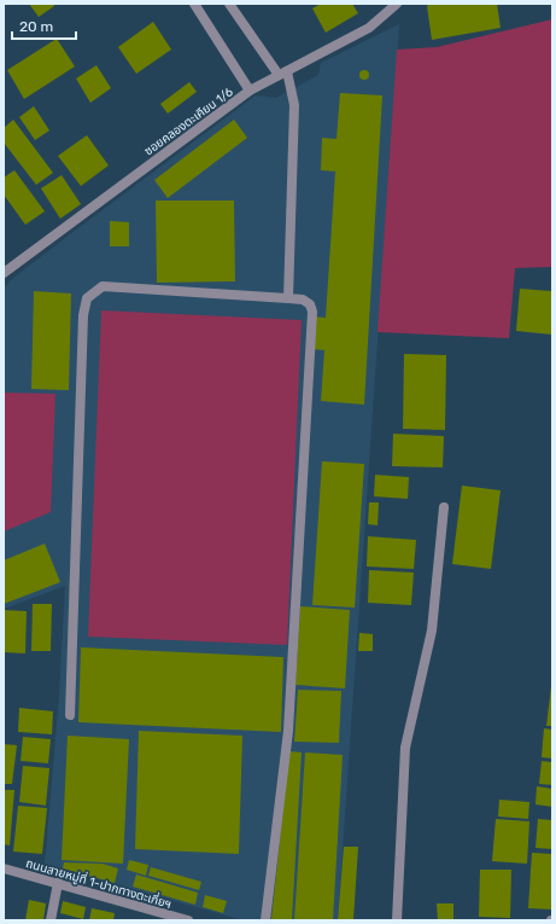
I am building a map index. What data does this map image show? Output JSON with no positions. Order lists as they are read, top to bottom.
{
  "streets": {
    "street": ["ซอยคลองตะเคียน 1/6", "ถนนสายหมู่ที่ 1-ปากทางตะเกี่ยฯ"]
  },
  "scale_bar": "20 m"
}
